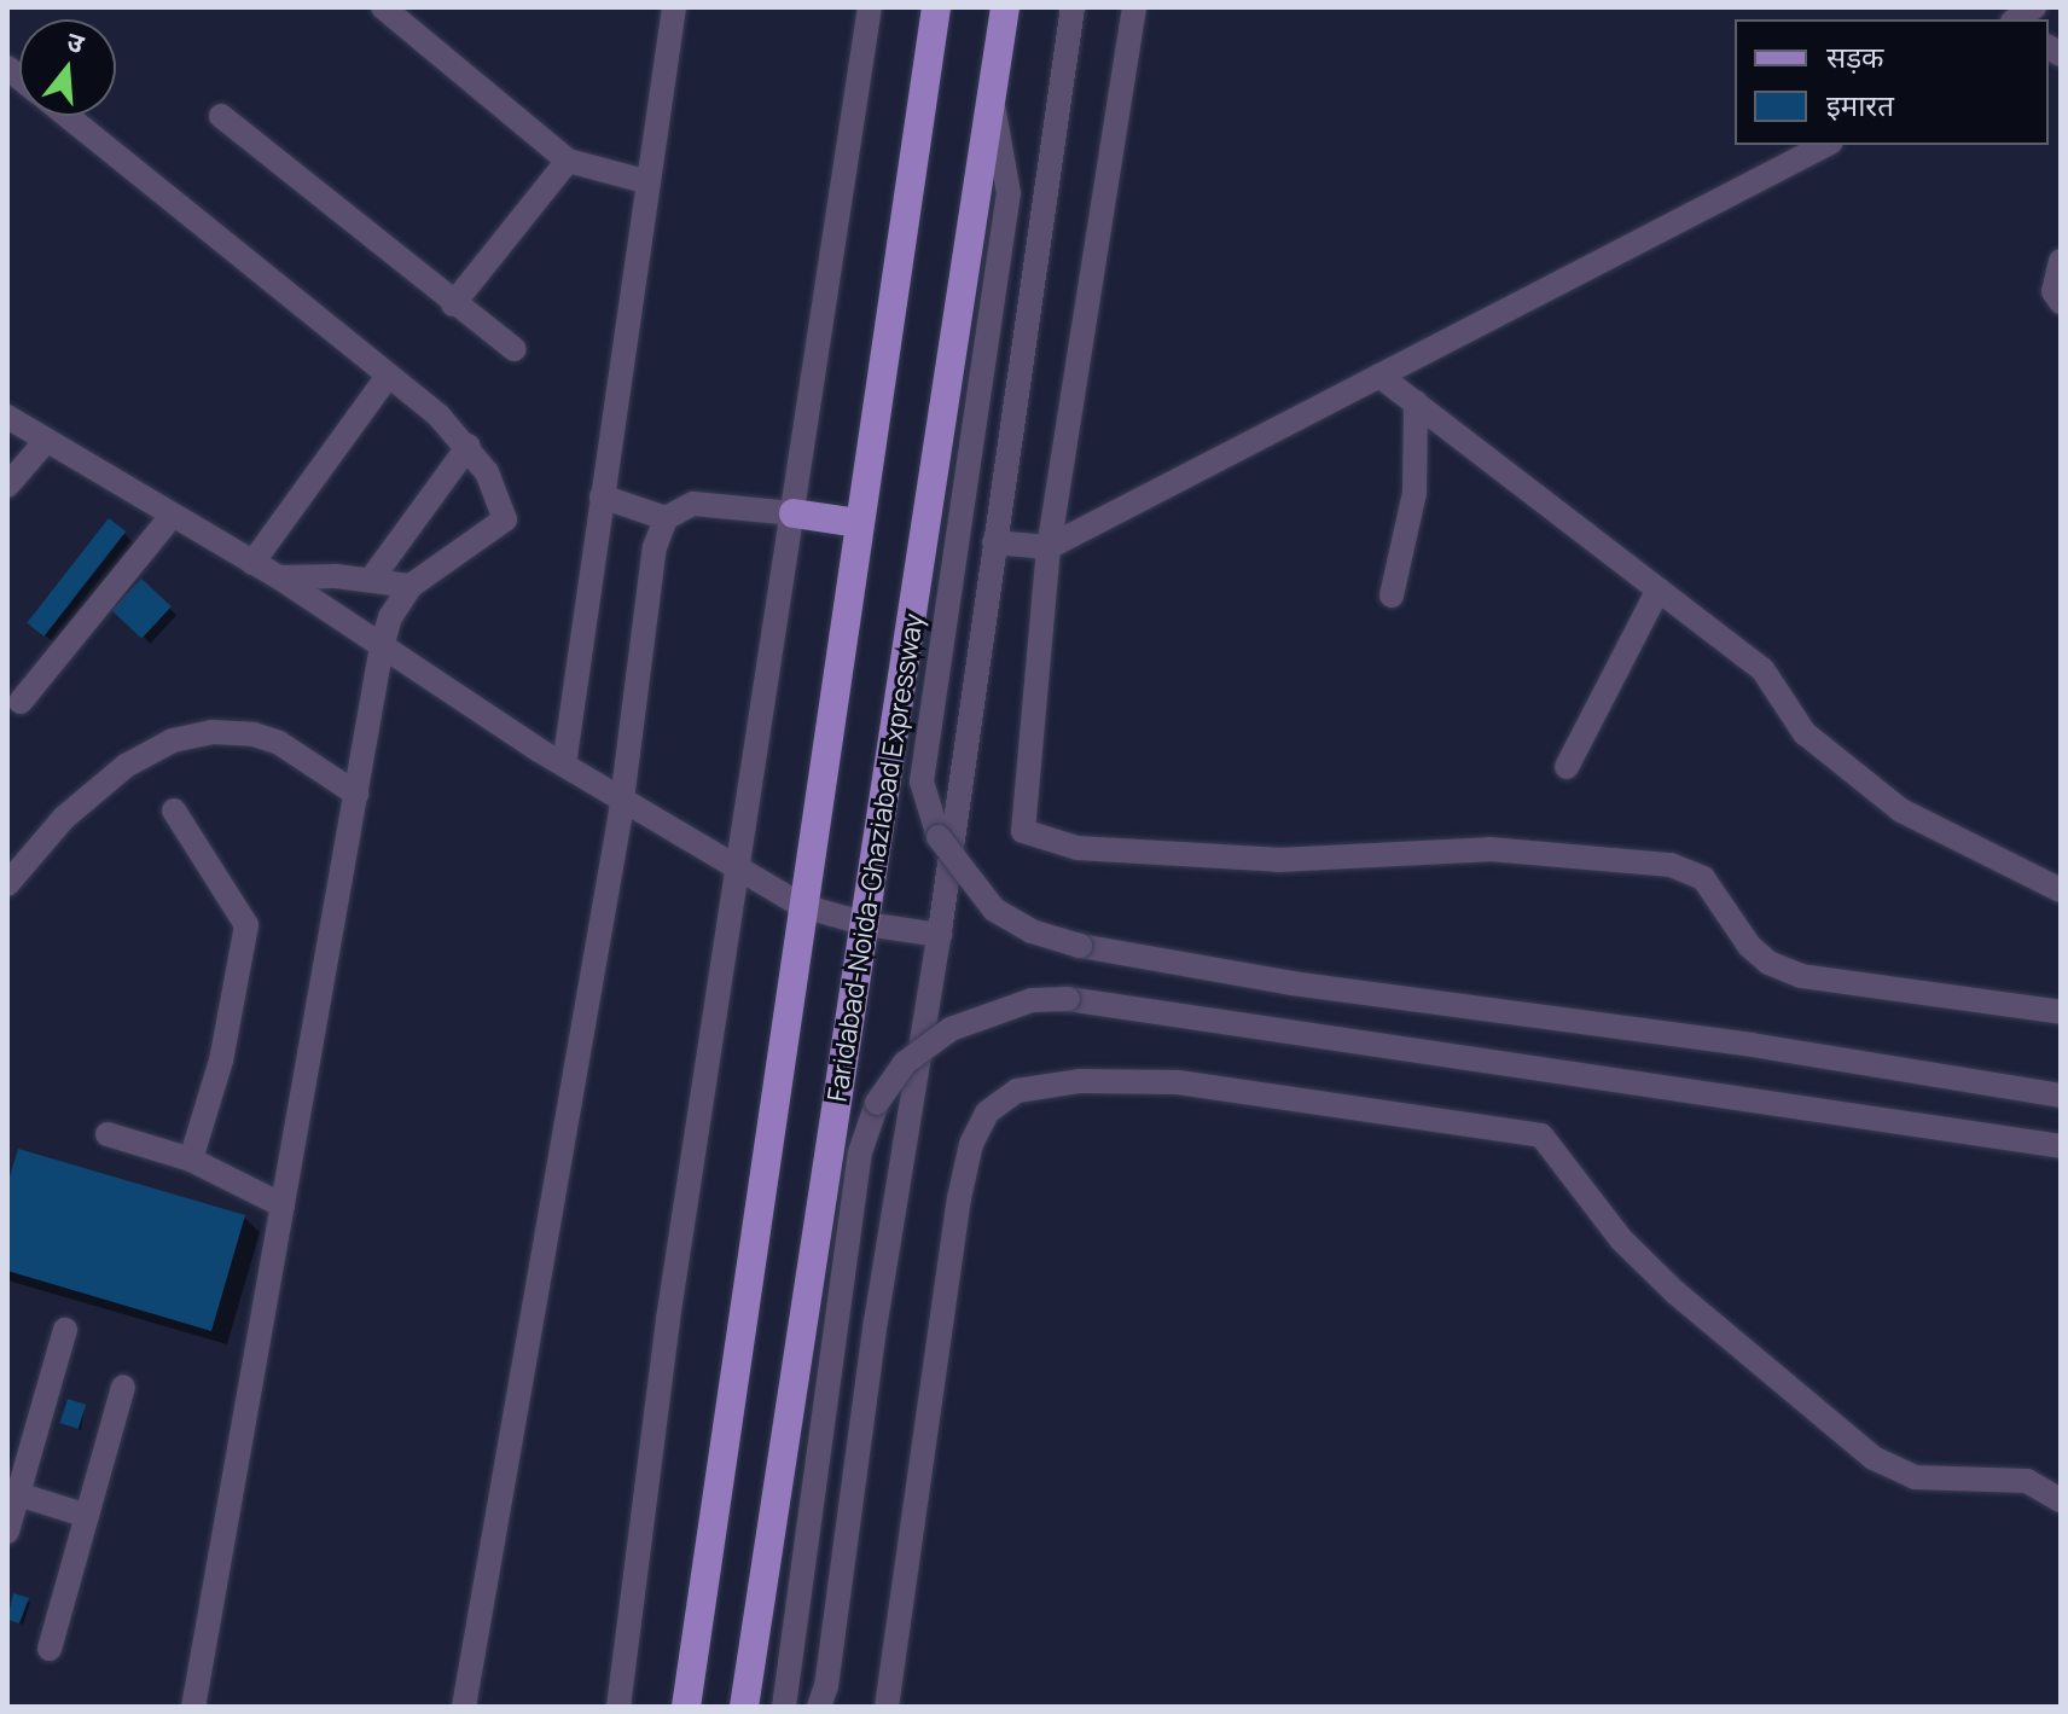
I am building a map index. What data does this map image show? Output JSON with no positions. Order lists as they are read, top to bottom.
{
  "streets": {
    "main road": ["Faridabad-Noida-Ghaziabad Expressway"]
  },
  "legend": ["सड़क", "इमारत"],
  "north": "top"
}
